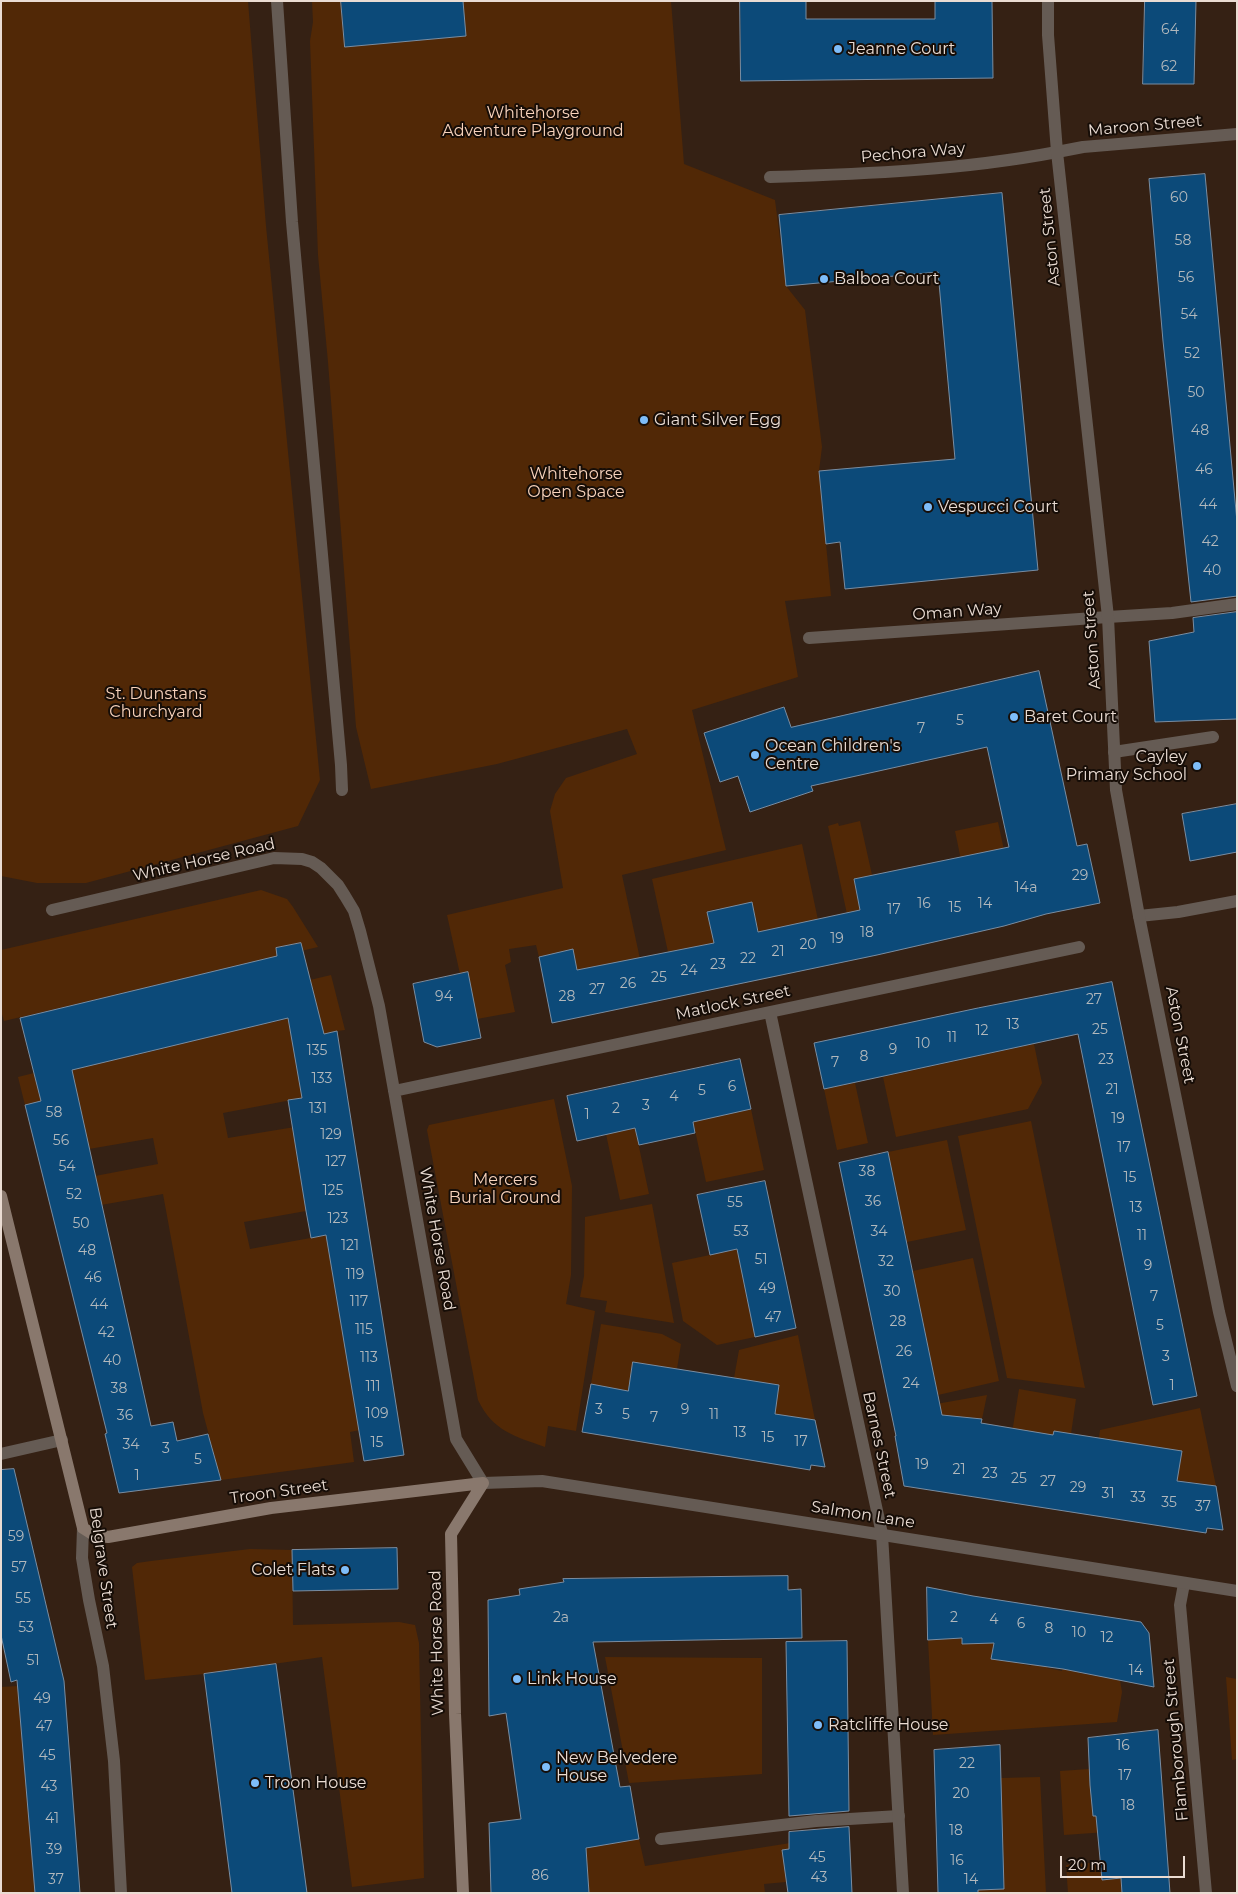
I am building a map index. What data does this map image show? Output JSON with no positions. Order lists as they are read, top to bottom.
{
  "streets": {
    "main road": ["White Horse Road", "Troon Street", "Belgrave Street"],
    "street": [
      "Maroon Street",
      "Pechora Way",
      "Aston Street",
      "Oman Way",
      "Matlock Street",
      "Barnes Street",
      "Salmon Lane",
      "Flamborough Street"
    ]
  },
  "crossings": [
    ["Maroon Street", "Pechora Way"],
    ["Maroon Street", "Aston Street"],
    ["Pechora Way", "Aston Street"],
    ["Aston Street", "Oman Way"],
    ["White Horse Road", "Matlock Street"],
    ["White Horse Road", "Troon Street"],
    ["White Horse Road", "Salmon Lane"],
    ["Matlock Street", "Barnes Street"],
    ["Barnes Street", "Salmon Lane"],
    ["Troon Street", "Salmon Lane"],
    ["Troon Street", "Belgrave Street"],
    ["Salmon Lane", "Flamborough Street"]
  ],
  "parks": [
    "Whitehorse Adventure Playground",
    "Whitehorse Open Space",
    "St. Dunstans Churchyard",
    "Mercers Burial Ground"
  ],
  "places": [
    "Jeanne Court",
    "Balboa Court",
    "Giant Silver Egg",
    "Vespucci Court",
    "Baret Court",
    "Ocean Children's Centre",
    "Cayley Primary School",
    "Colet Flats",
    "Link House",
    "Ratcliffe House",
    "New Belvedere House",
    "Troon House"
  ],
  "house_numbers": [
    "64",
    "62",
    "60",
    "58",
    "56",
    "54",
    "52",
    "50",
    "48",
    "46",
    "44",
    "42",
    "40",
    "5",
    "7",
    "29",
    "14a",
    "16",
    "14",
    "15",
    "17",
    "18",
    "19",
    "20",
    "21",
    "22",
    "23",
    "24",
    "25",
    "26",
    "27",
    "94",
    "28",
    "27",
    "13",
    "25",
    "12",
    "11",
    "10",
    "9",
    "135",
    "8",
    "23",
    "7",
    "133",
    "6",
    "21",
    "5",
    "4",
    "3",
    "131",
    "2",
    "58",
    "1",
    "19",
    "129",
    "56",
    "17",
    "127",
    "54",
    "38",
    "15",
    "125",
    "52",
    "36",
    "55",
    "13",
    "123",
    "50",
    "53",
    "34",
    "11",
    "121",
    "48",
    "51",
    "32",
    "9",
    "119",
    "46",
    "49",
    "30",
    "7",
    "117",
    "44",
    "47",
    "28",
    "5",
    "115",
    "42",
    "26",
    "3",
    "113",
    "40",
    "24",
    "1",
    "111",
    "38",
    "3",
    "9",
    "109",
    "5",
    "11",
    "36",
    "7",
    "13",
    "15",
    "17",
    "15",
    "34",
    "3",
    "5",
    "19",
    "21",
    "23",
    "1",
    "25",
    "27",
    "29",
    "31",
    "33",
    "35",
    "37",
    "59",
    "57",
    "55",
    "2a",
    "2",
    "4",
    "6",
    "53",
    "8",
    "10",
    "12",
    "51",
    "14",
    "49",
    "47",
    "16",
    "45",
    "22",
    "17",
    "43",
    "20",
    "18",
    "41",
    "18",
    "39",
    "45",
    "16",
    "86",
    "43",
    "37",
    "14"
  ],
  "scale_bar": "20 m"
}
